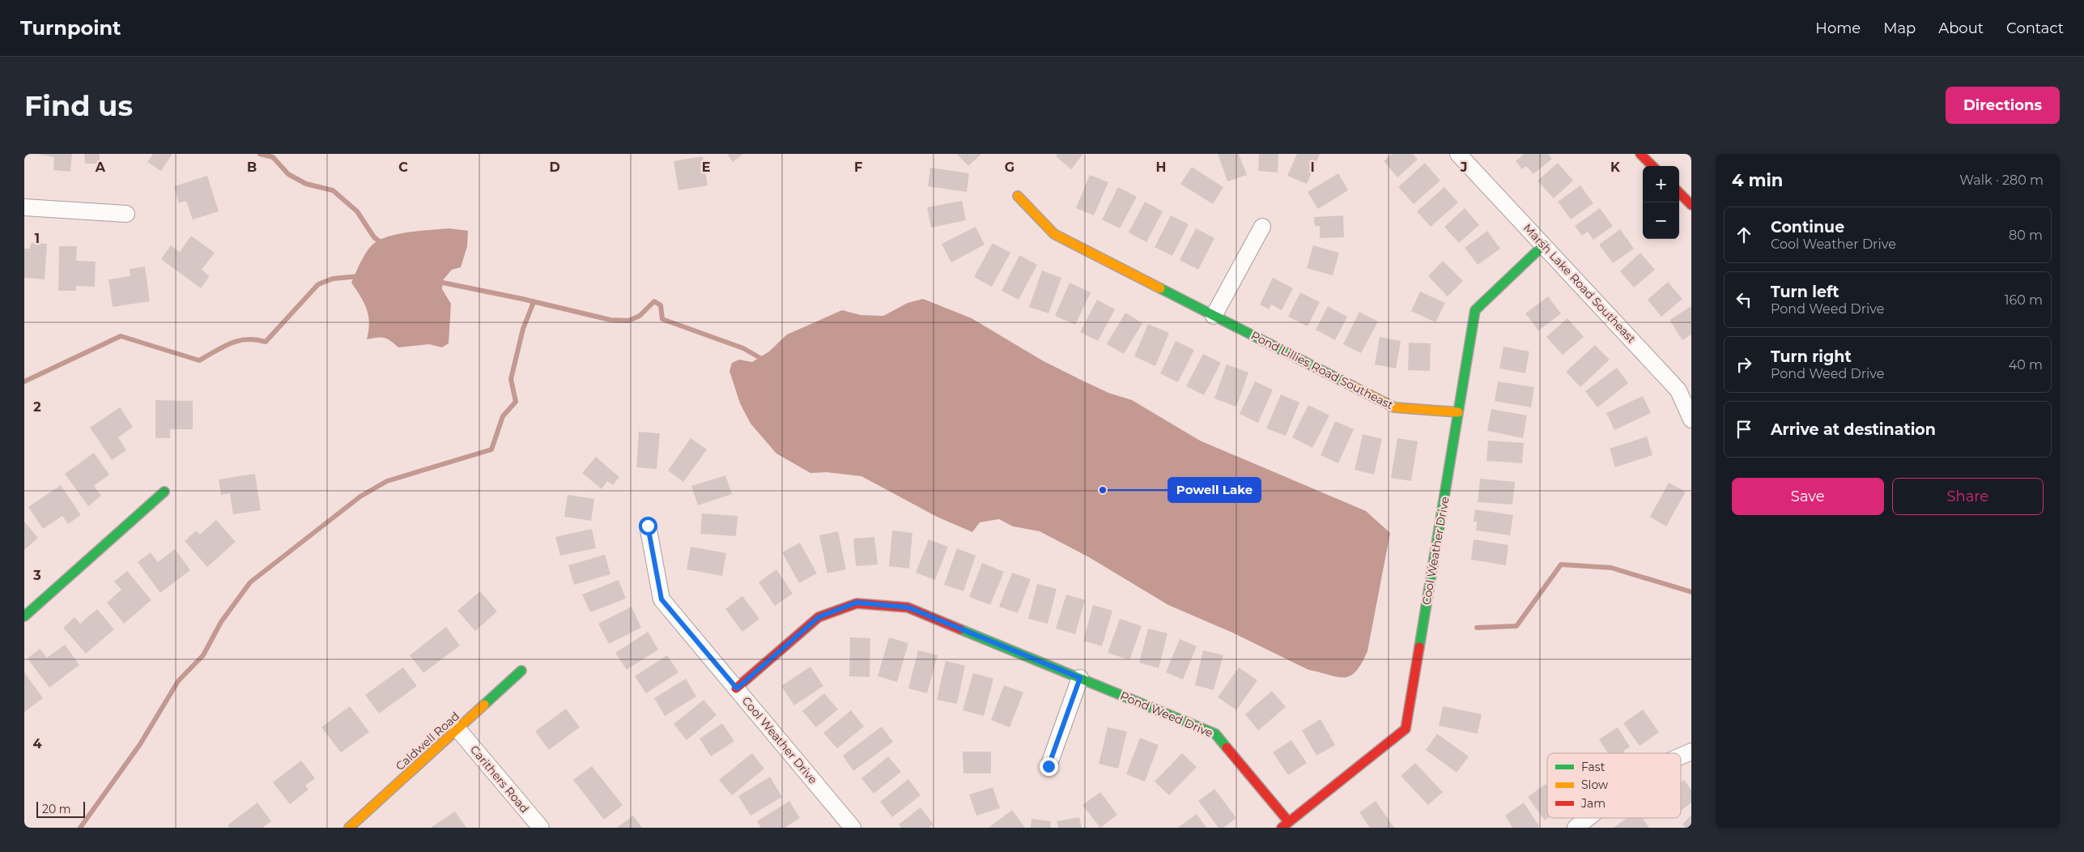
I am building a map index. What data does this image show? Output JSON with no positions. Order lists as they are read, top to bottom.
{
  "streets": {
    "street": [
      "Marsh Lake Road Southeast",
      "Pond Lillies Road Southeast",
      "Cool Weather Drive",
      "Pond Weed Drive",
      "Caldwell Road",
      "Carithers Road"
    ]
  },
  "crossings": [
    ["Marsh Lake Road Southeast", "Cool Weather Drive"],
    ["Pond Lillies Road Southeast", "Cool Weather Drive"],
    ["Cool Weather Drive", "Pond Weed Drive"],
    ["Caldwell Road", "Carithers Road"]
  ],
  "places": ["Powell Lake"],
  "legend": ["Fast", "Slow", "Jam"],
  "scale_bar": "20 m",
  "page": {
    "header": "Turnpoint",
    "nav": [
      "Home",
      "Map",
      "About",
      "Contact"
    ],
    "buttons": [
      "Directions",
      ["Save", "Share"]
    ],
    "title": "Find us",
    "heading": ["4 min", "Walk · 280 m"],
    "map_buttons": ["+", "−"],
    "list": [
      ["Continue", "Cool Weather Drive", "80 m"],
      ["Turn left", "Pond Weed Drive", "160 m"],
      ["Turn right", "Pond Weed Drive", "40 m"],
      "Arrive at destination"
    ],
    "scale": "20 m"
  },
  "grid": {
    "columns": [
      "A",
      "B",
      "C",
      "D",
      "E",
      "F",
      "G",
      "H",
      "I",
      "J",
      "K"
    ],
    "rows": [
      "1",
      "2",
      "3",
      "4"
    ]
  }
}
